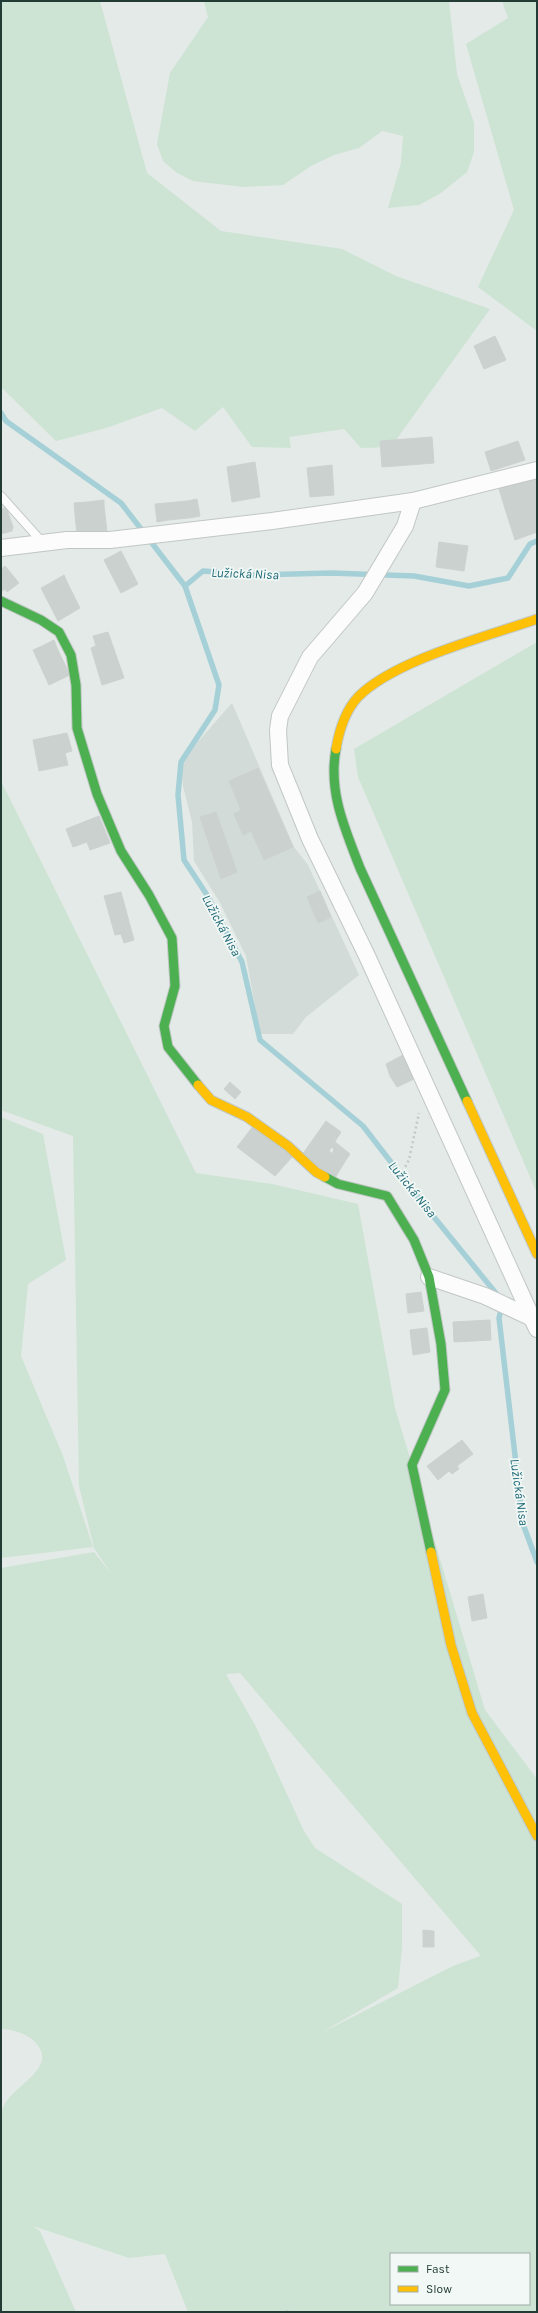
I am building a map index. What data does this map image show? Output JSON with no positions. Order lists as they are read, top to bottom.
{
  "water": ["Lužická Nisa"],
  "legend": ["Fast", "Slow"]
}
